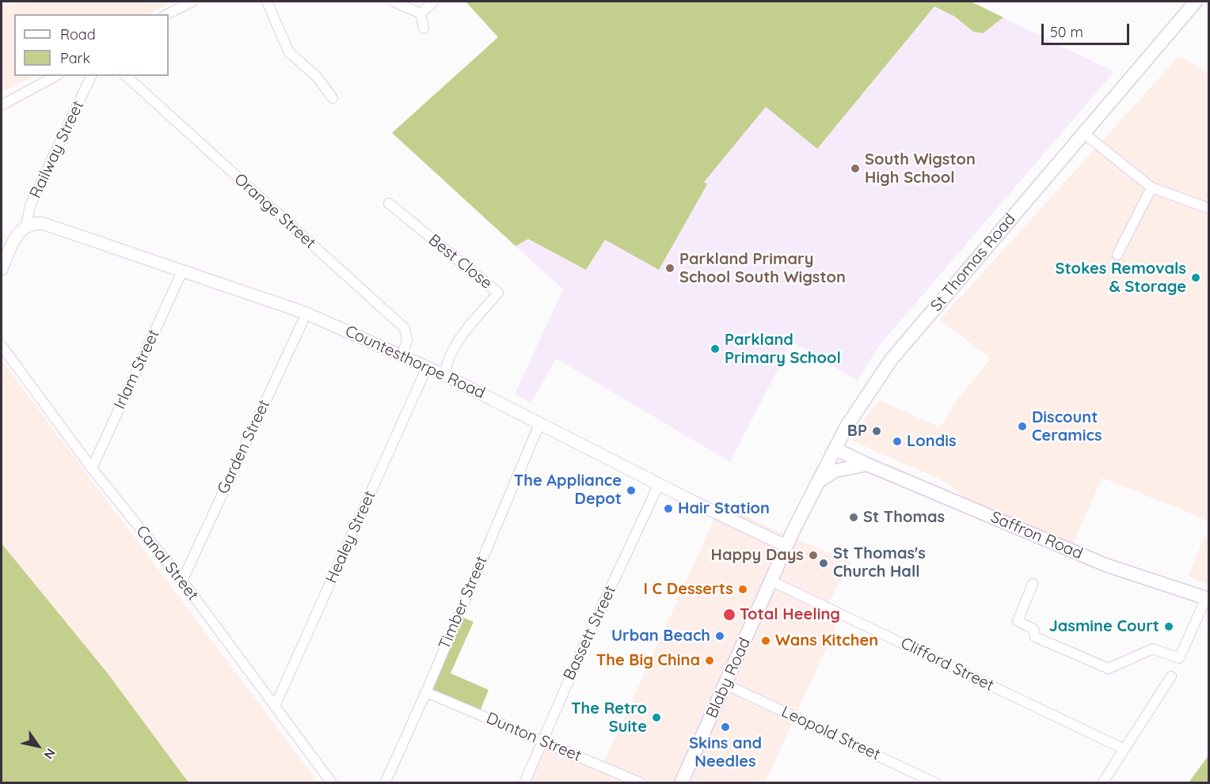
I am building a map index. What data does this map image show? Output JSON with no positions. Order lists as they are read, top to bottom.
{
  "streets": {
    "main road": ["St Thomas Road", "Saffron Road", "Blaby Road"],
    "street": [
      "Railway Street",
      "Orange Street",
      "Best Close",
      "Countesthorpe Road",
      "Irlam Street",
      "Garden Street",
      "Healey Street",
      "Canal Street",
      "Timber Street",
      "Bassett Street",
      "Clifford Street",
      "Leopold Street",
      "Dunton Street"
    ]
  },
  "crossings": [
    ["Railway Street", "Countesthorpe Road"],
    ["Orange Street", "Countesthorpe Road"],
    ["Best Close", "Countesthorpe Road"],
    ["St Thomas Road", "Countesthorpe Road"],
    ["St Thomas Road", "Saffron Road"],
    ["St Thomas Road", "Blaby Road"],
    ["Countesthorpe Road", "Irlam Street"],
    ["Countesthorpe Road", "Garden Street"],
    ["Countesthorpe Road", "Healey Street"],
    ["Countesthorpe Road", "Timber Street"],
    ["Countesthorpe Road", "Bassett Street"],
    ["Countesthorpe Road", "Blaby Road"],
    ["Irlam Street", "Canal Street"],
    ["Garden Street", "Canal Street"],
    ["Healey Street", "Canal Street"],
    ["Timber Street", "Dunton Street"],
    ["Bassett Street", "Dunton Street"],
    ["Clifford Street", "Blaby Road"],
    ["Blaby Road", "Leopold Street"]
  ],
  "places": [
    "South Wigston High School",
    "Parkland Primary School South Wigston",
    "Stokes Removals & Storage",
    "Parkland Primary School",
    "Discount Ceramics",
    "BP",
    "Londis",
    "The Appliance Depot",
    "Hair Station",
    "St Thomas",
    "Happy Days",
    "St Thomas's Church Hall",
    "I C Desserts",
    "Total Heeling",
    "Jasmine Court",
    "Urban Beach",
    "Wans Kitchen",
    "The Big China",
    "The Retro Suite",
    "Skins and Needles"
  ],
  "legend": ["Road", "Park"],
  "scale_bar": "50 m",
  "north": "bottom right"
}
